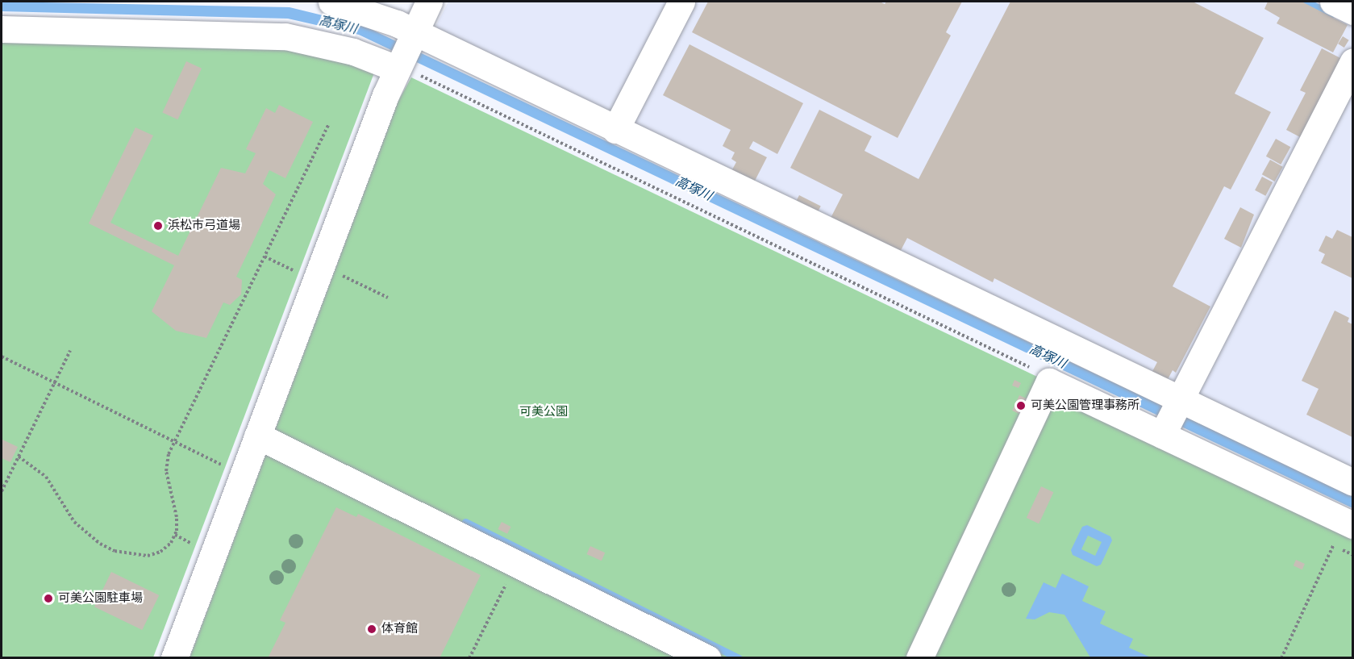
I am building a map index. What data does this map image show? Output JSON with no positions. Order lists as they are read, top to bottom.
{
  "water": ["高塚川"],
  "parks": ["可美公園"],
  "places": [
    "浜松市弓道場",
    "可美公園管理事務所",
    "可美公園駐車場",
    "体育館"
  ]
}
